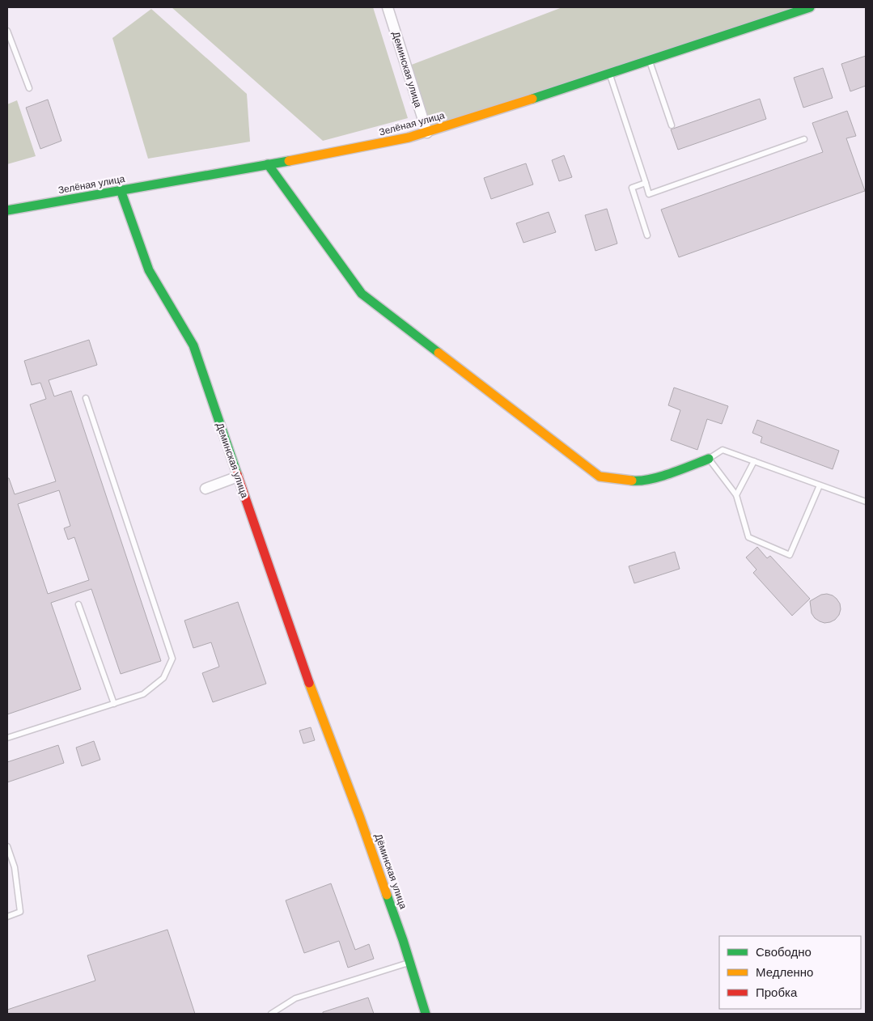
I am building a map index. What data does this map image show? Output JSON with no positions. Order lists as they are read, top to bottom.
{
  "streets": {
    "street": ["Деминская улица", "Зелёная улица", "Дёминская улица"]
  },
  "crossings": [
    ["Деминская улица", "Зелёная улица"],
    ["Деминская улица", "Дёминская улица"]
  ],
  "legend": ["Свободно", "Медленно", "Пробка"]
}
